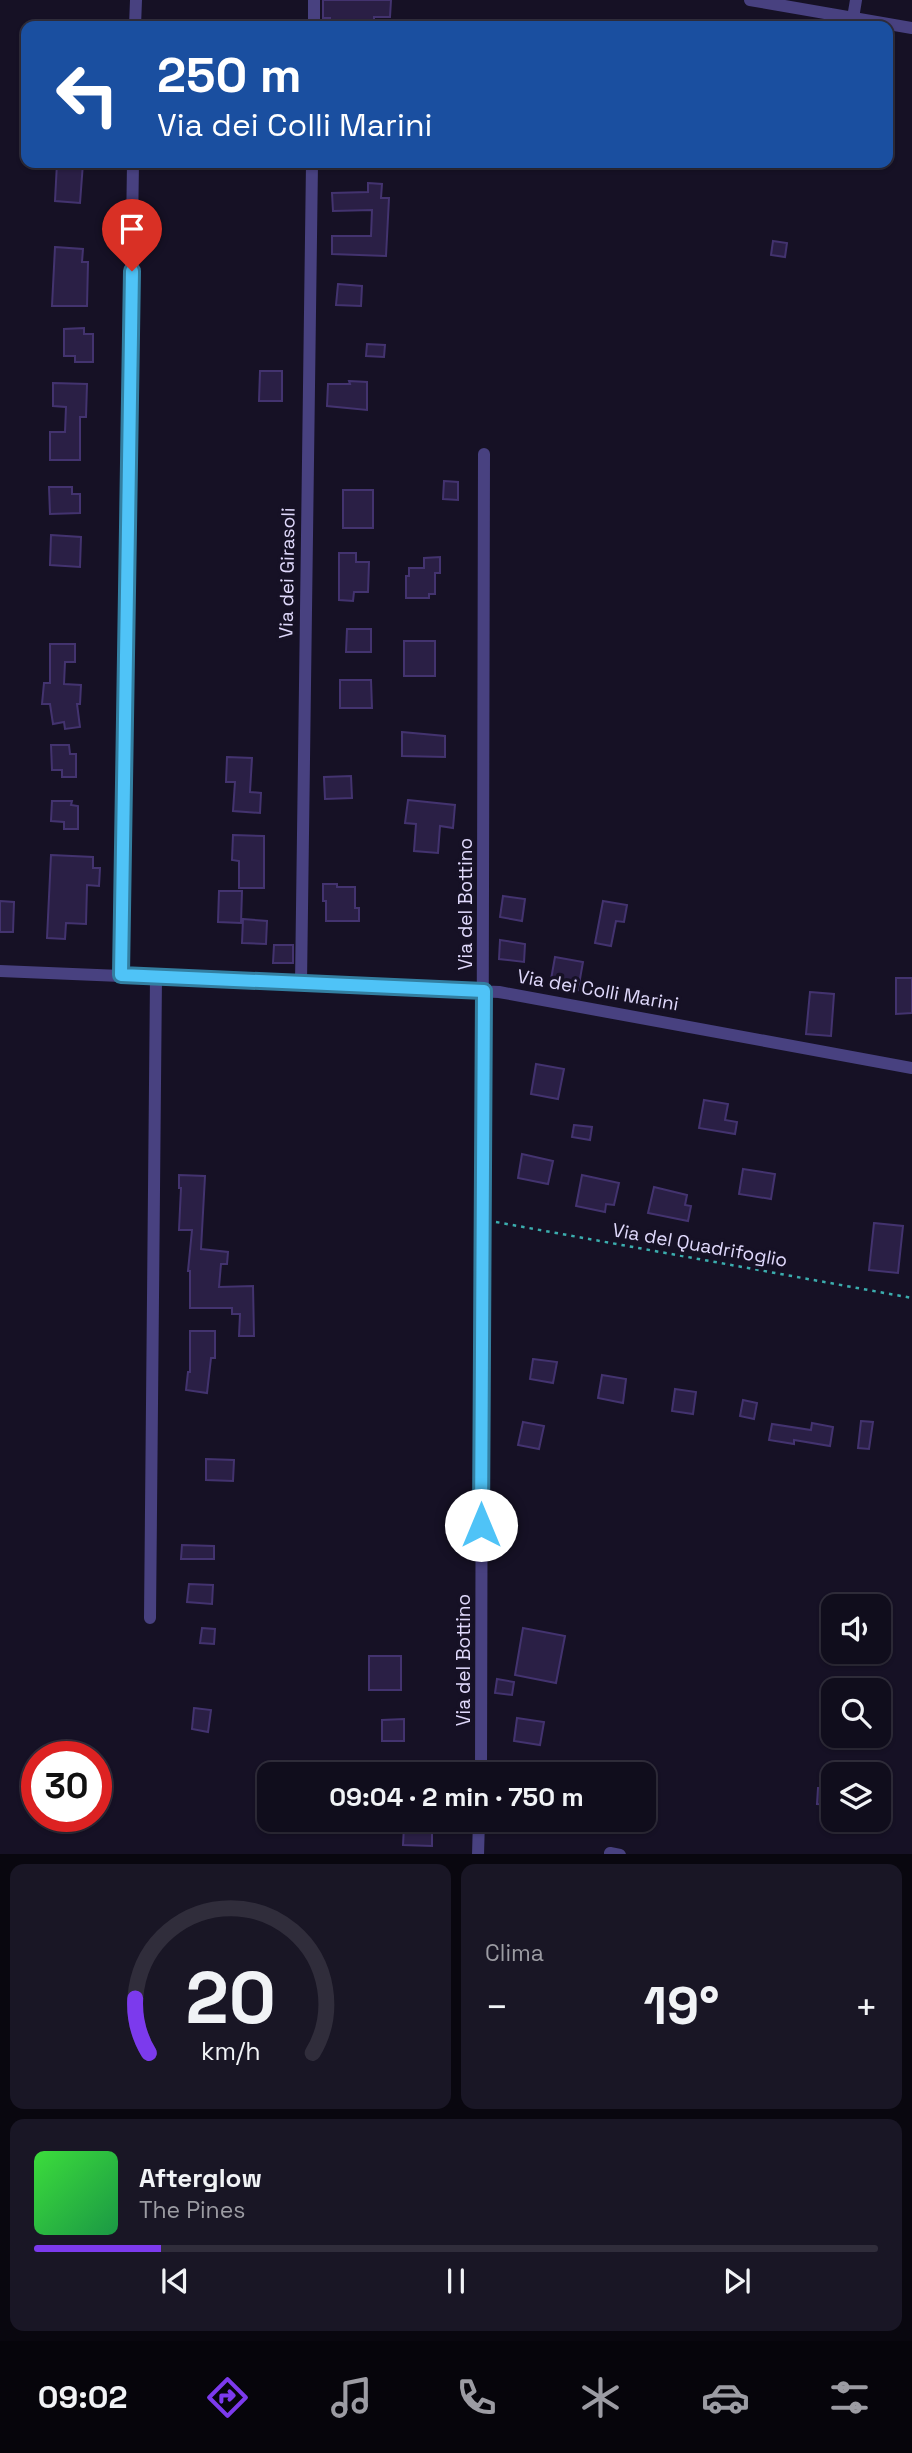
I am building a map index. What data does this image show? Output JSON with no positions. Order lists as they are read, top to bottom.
{
  "streets": {
    "street": ["Via dei Girasoli", "Via del Bottino", "Via dei Colli Marini"],
    "path": ["Via del Quadrifoglio"]
  },
  "crossings": [
    ["Via dei Girasoli", "Via dei Colli Marini"],
    ["Via del Bottino", "Via dei Colli Marini"],
    ["Via del Bottino", "Via del Quadrifoglio"]
  ],
  "page": {
    "turn": ["250 m", "Via dei Colli Marini"],
    "limit": "30",
    "trip": "09:04 · 2 min · 750 m",
    "tile": "Clima",
    "heat": ["−", "19°", "+"],
    "song": ["Afterglow", "The Pines"],
    "tabs": "09:02",
    "gauge": ["20", "km/h"]
  }
}
